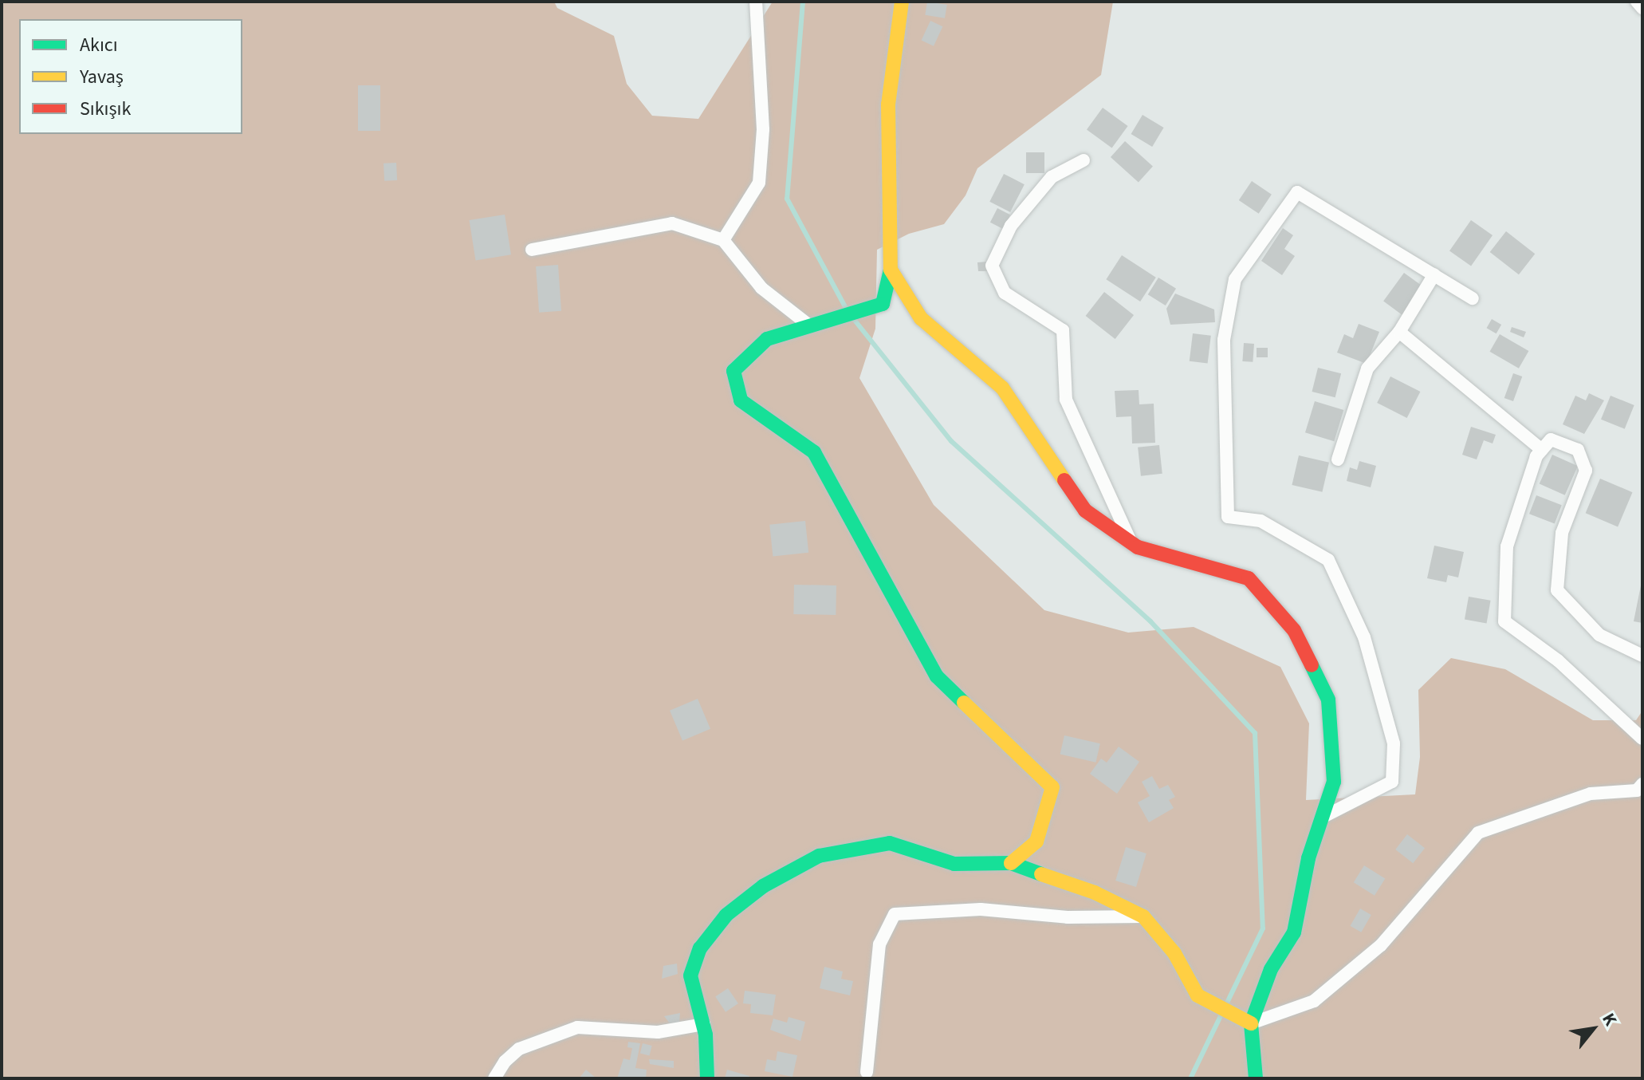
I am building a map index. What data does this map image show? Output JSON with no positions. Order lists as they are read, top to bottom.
{
  "legend": ["Akıcı", "Yavaş", "Sıkışık"],
  "north": "top right"
}
